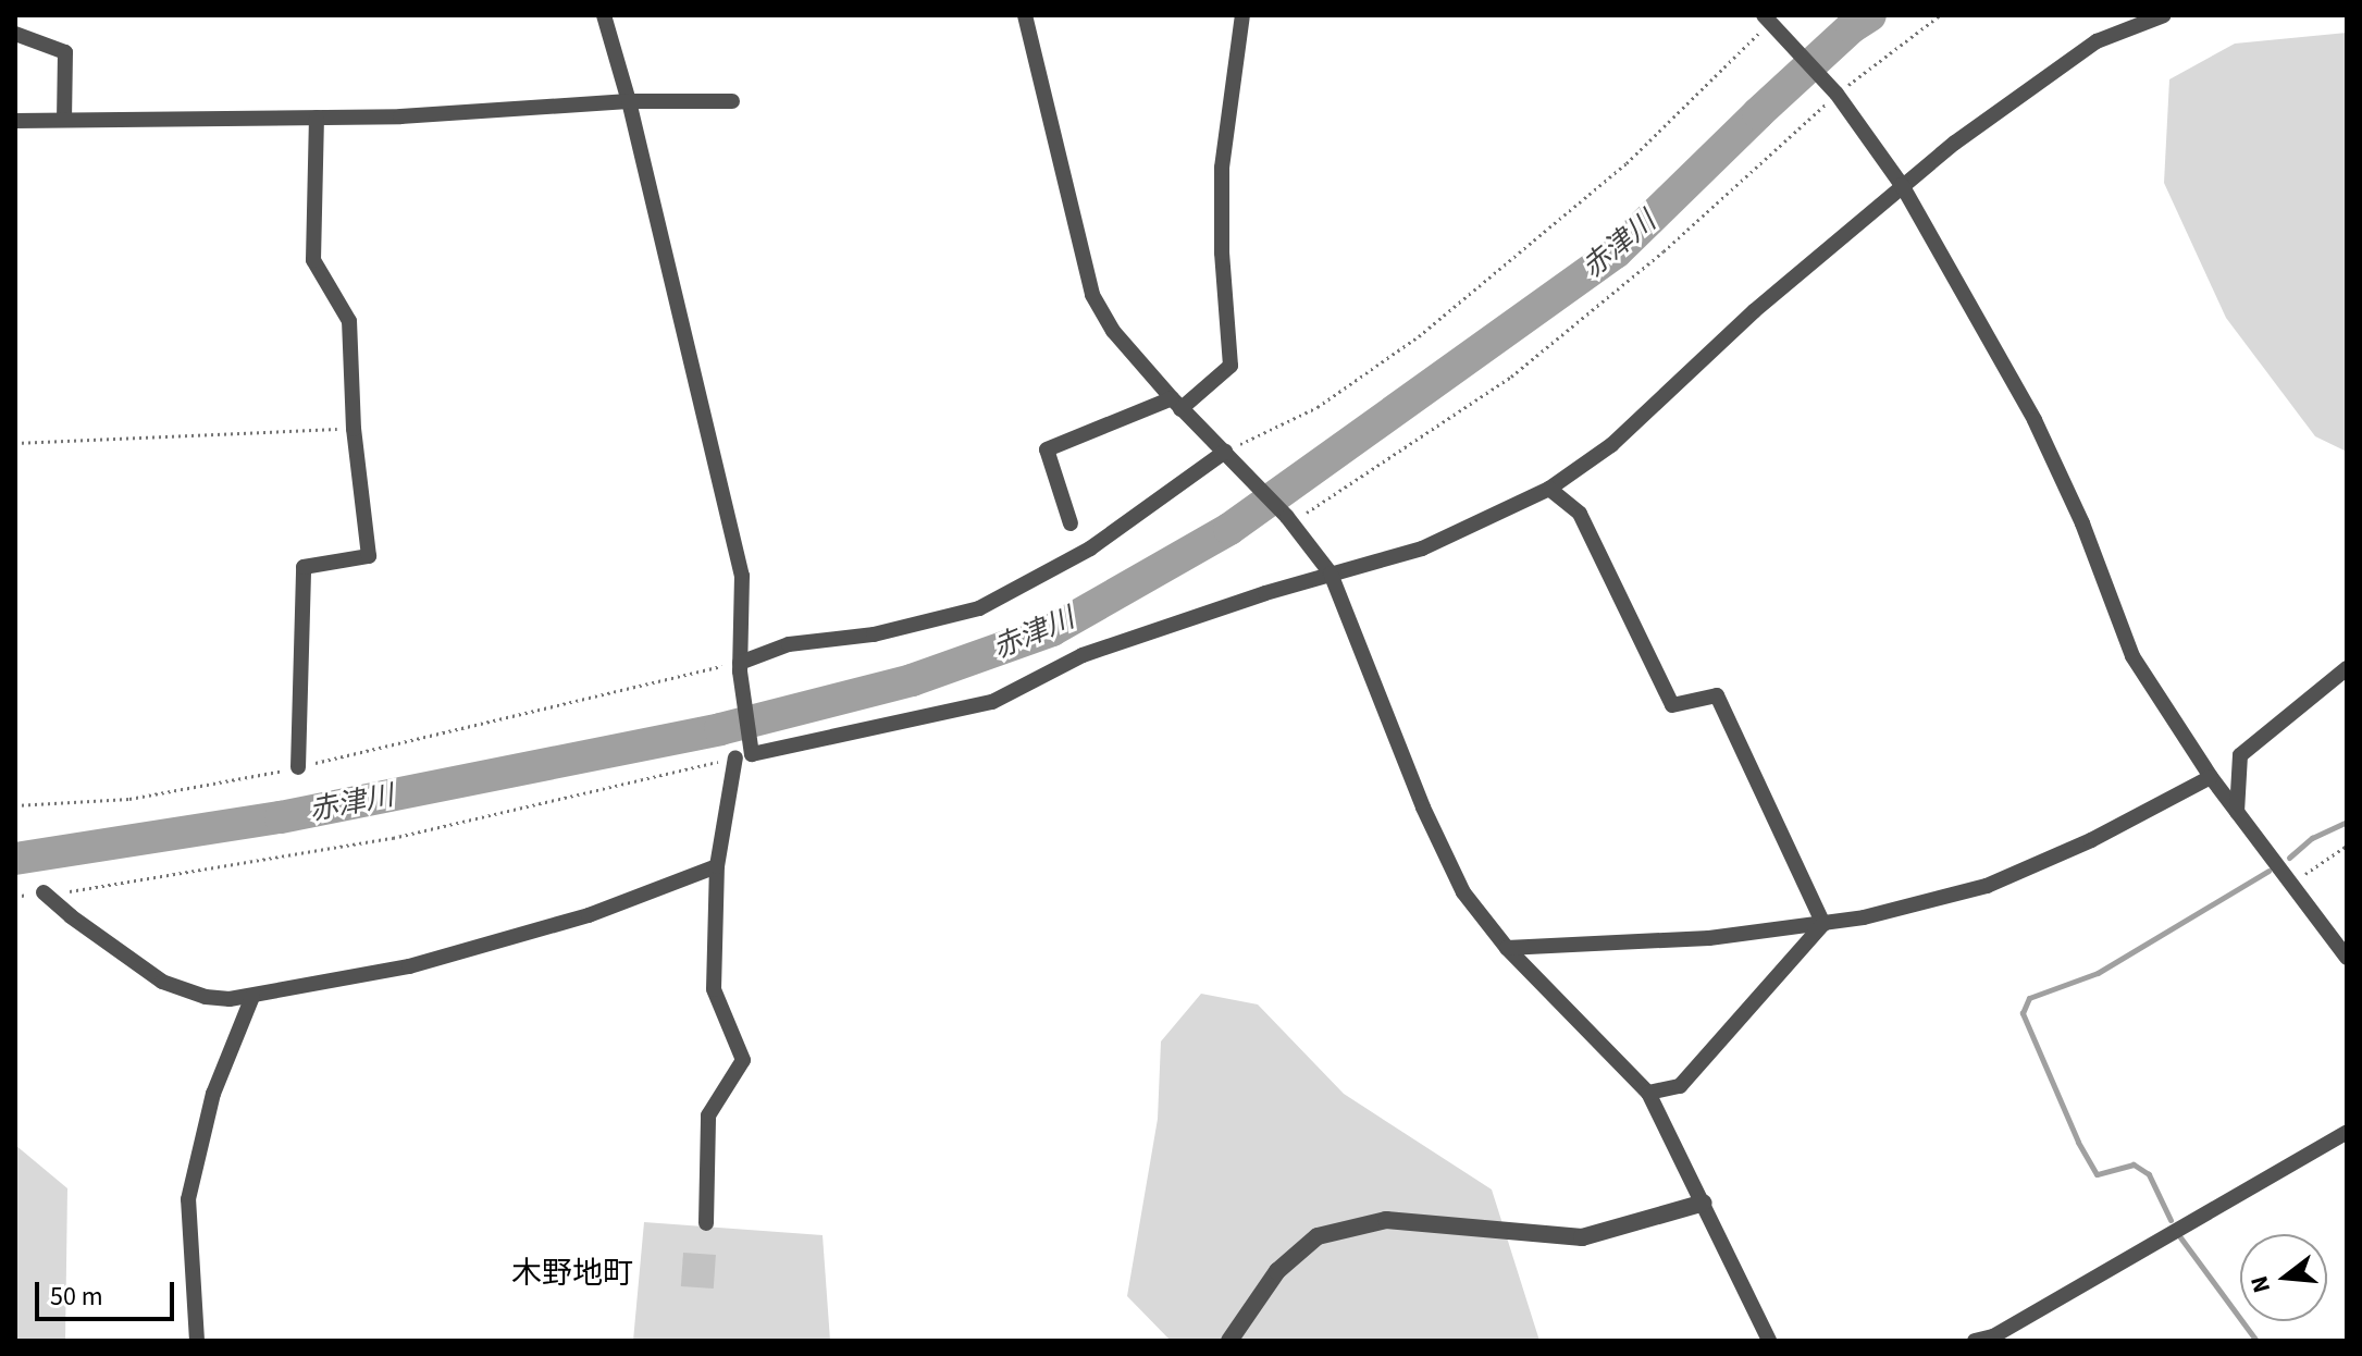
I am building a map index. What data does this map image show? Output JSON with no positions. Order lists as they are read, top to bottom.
{
  "districts": ["木野地町"],
  "water": ["赤津川"],
  "scale_bar": "50 m",
  "north": "left"
}
